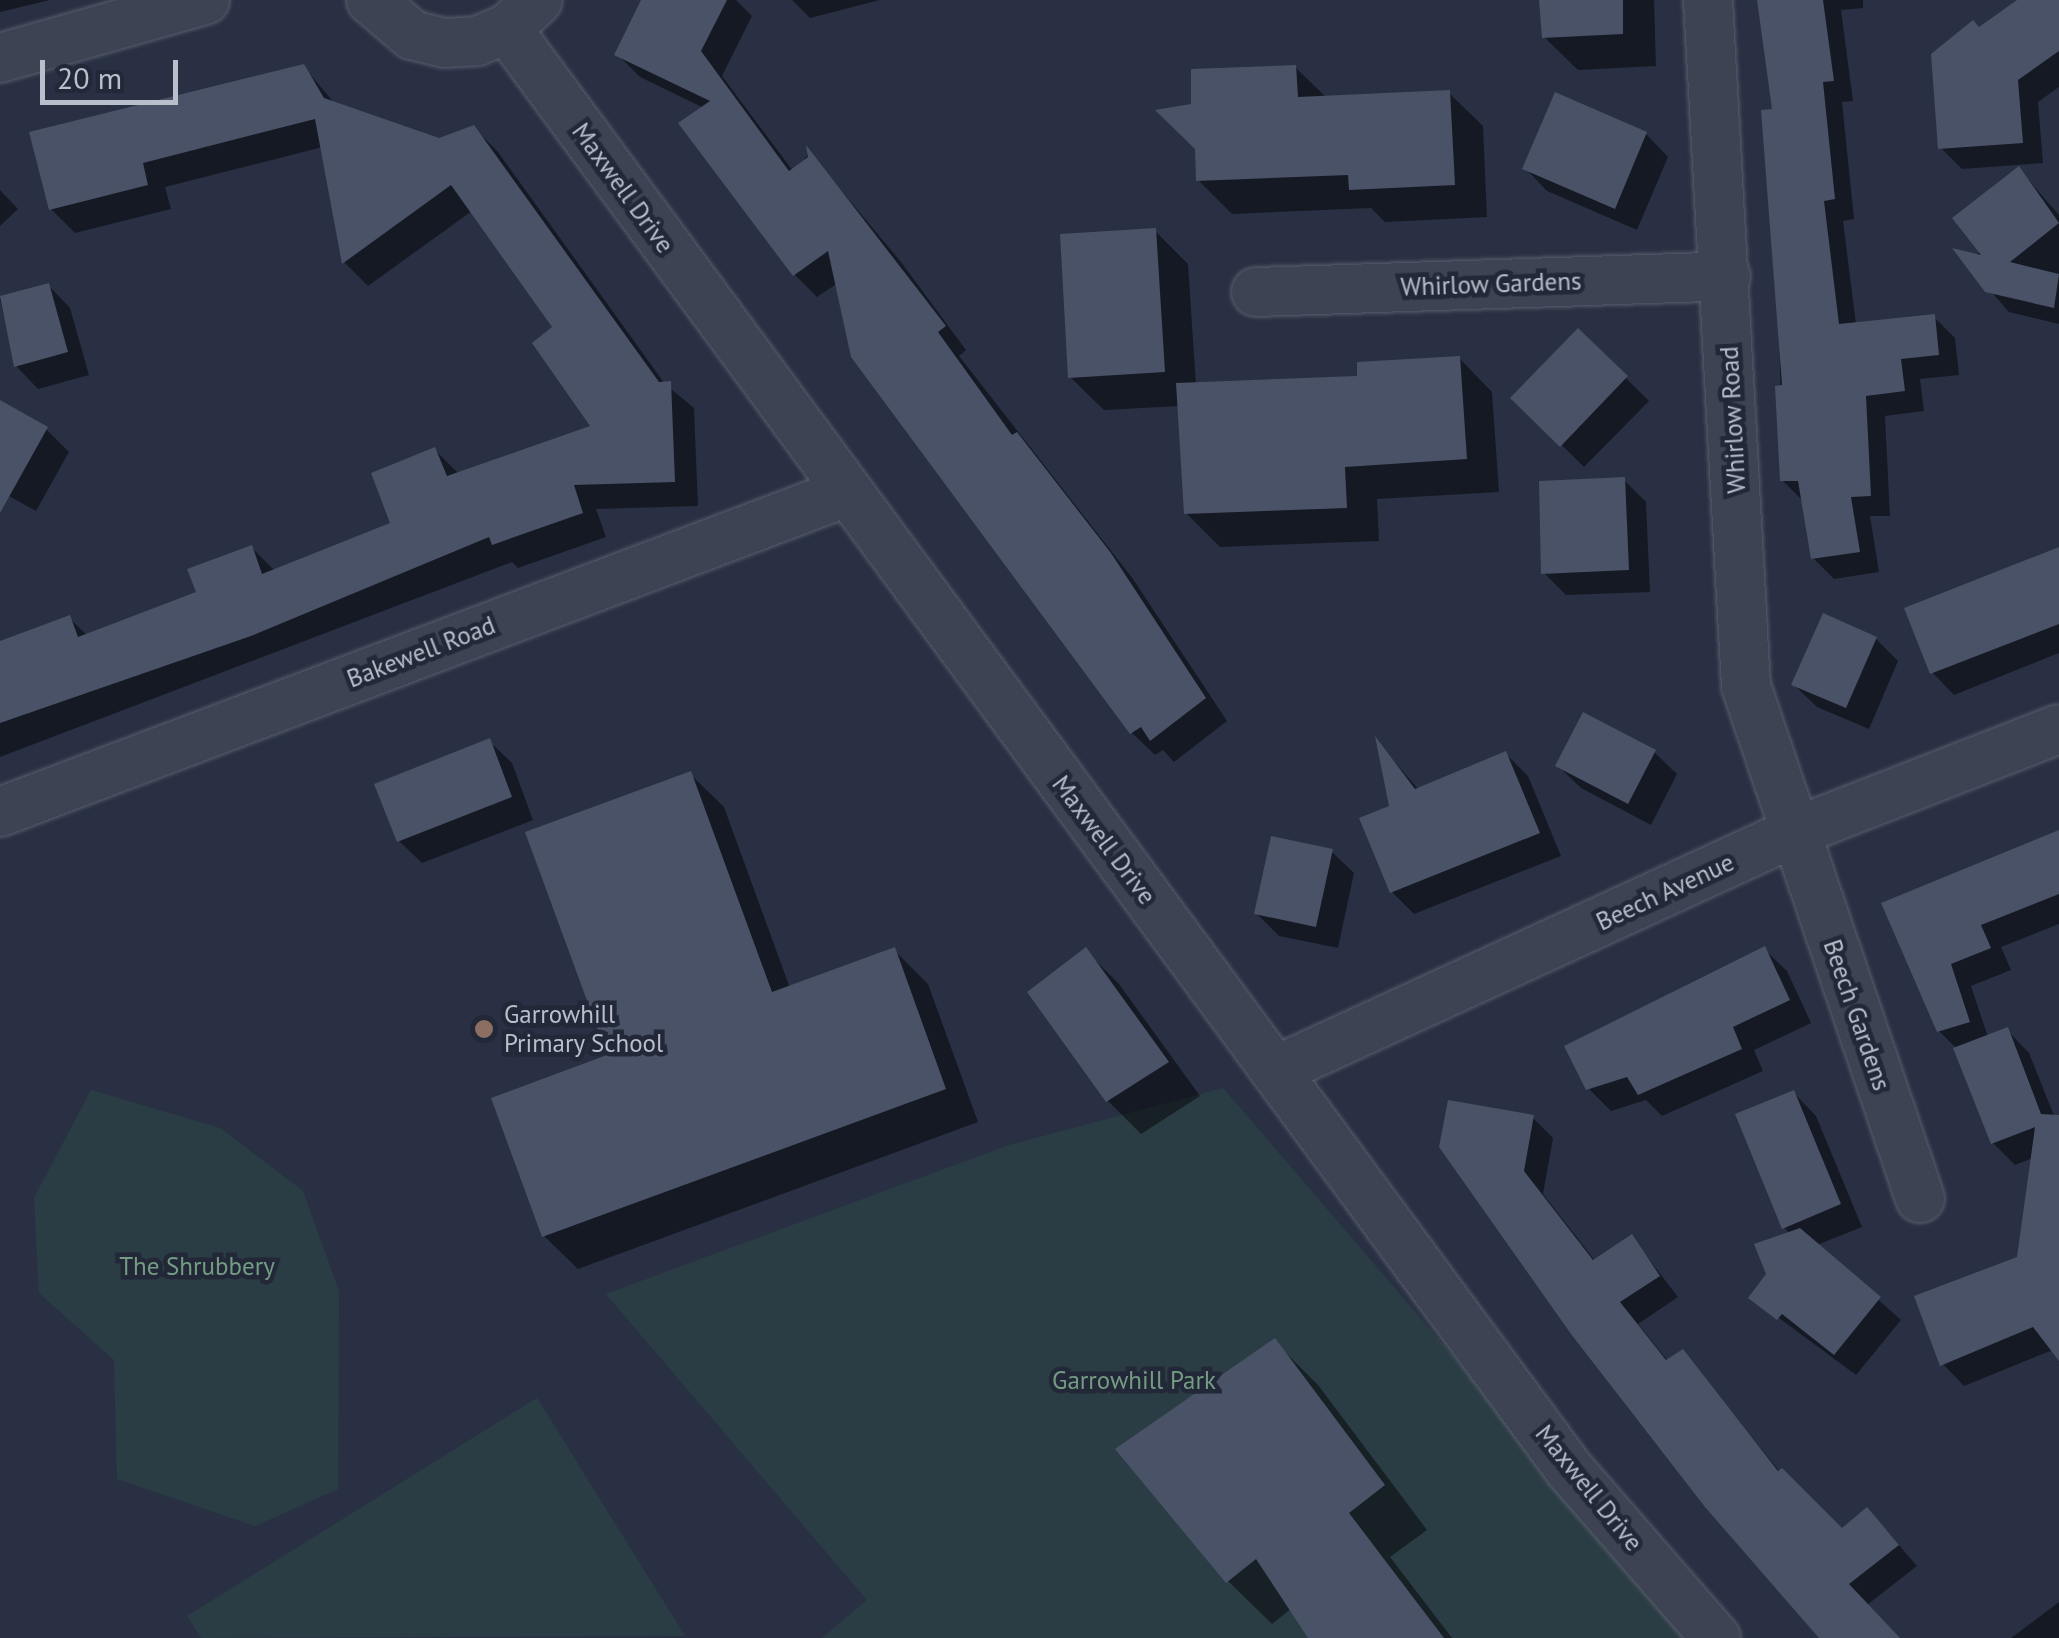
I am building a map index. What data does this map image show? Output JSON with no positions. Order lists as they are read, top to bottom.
{
  "streets": {
    "street": [
      "Maxwell Drive",
      "Whirlow Gardens",
      "Whirlow Road",
      "Bakewell Road",
      "Beech Avenue",
      "Beech Gardens"
    ]
  },
  "crossings": [
    ["Maxwell Drive", "Bakewell Road"],
    ["Maxwell Drive", "Beech Avenue"],
    ["Whirlow Gardens", "Whirlow Road"],
    ["Whirlow Road", "Beech Avenue"],
    ["Whirlow Road", "Beech Gardens"],
    ["Beech Avenue", "Beech Gardens"]
  ],
  "parks": ["The Shrubbery", "Garrowhill Park"],
  "places": ["Garrowhill Primary School"],
  "scale_bar": "20 m"
}
